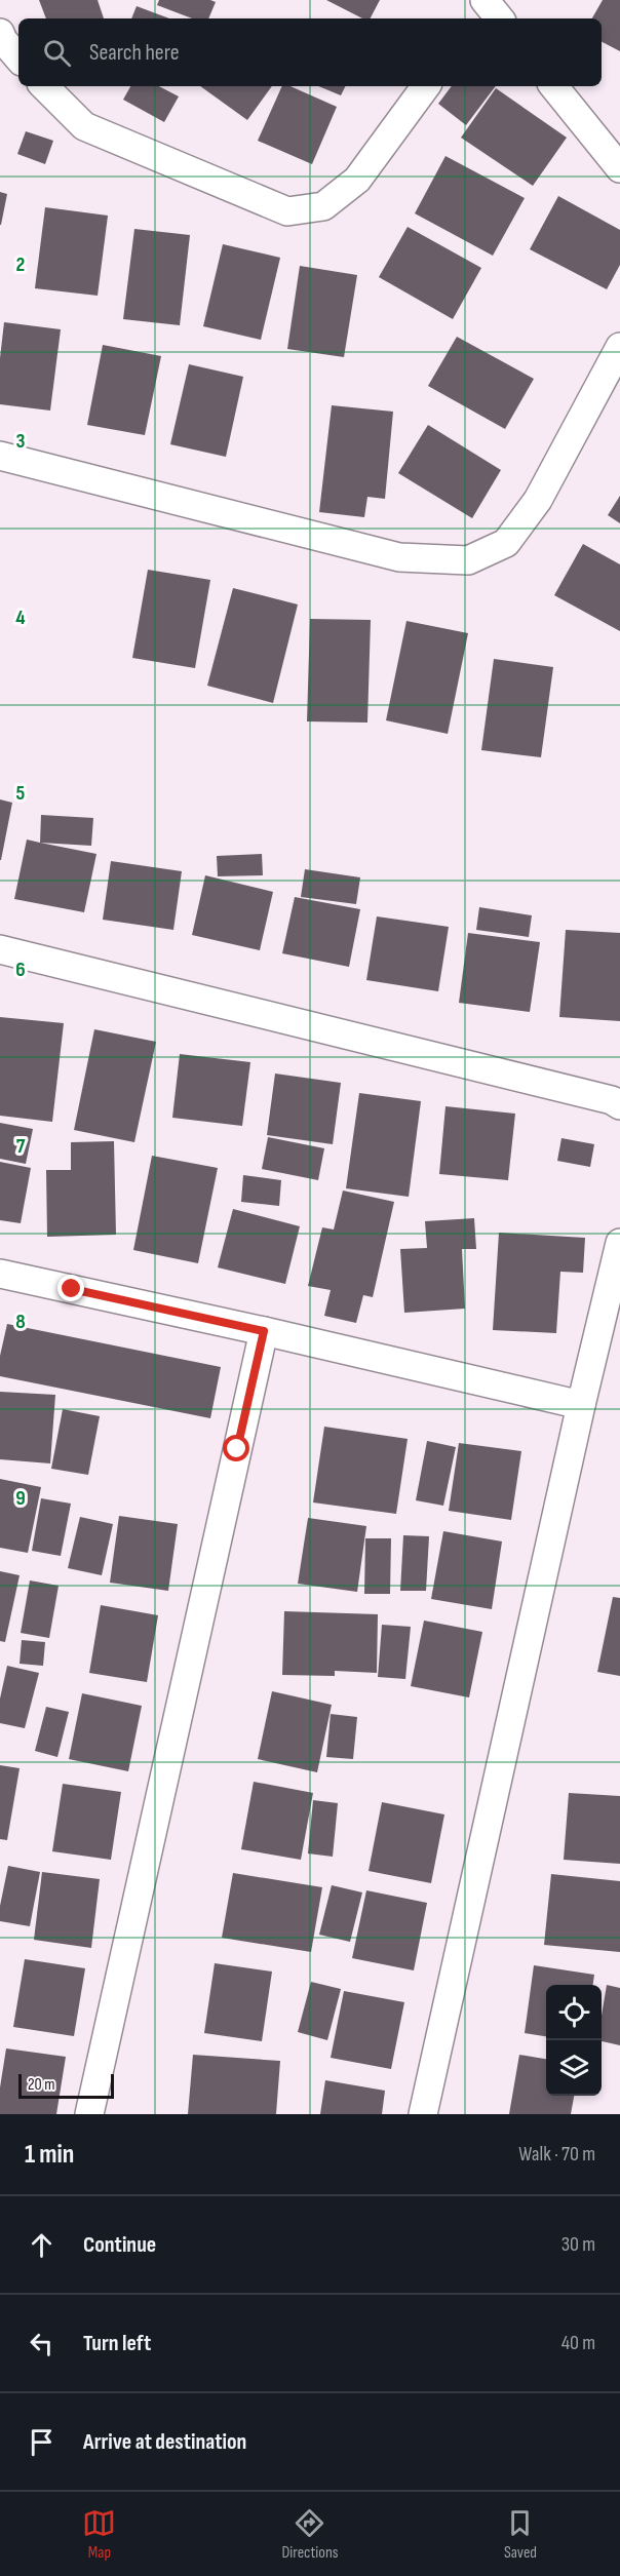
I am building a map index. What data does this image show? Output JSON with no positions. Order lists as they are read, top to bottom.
{
  "scale_bar": "20 m",
  "page": {
    "search": "Search here",
    "scale": "20 m",
    "heading": ["1 min", "Walk · 70 m"],
    "list": [
      ["Continue", "30 m"],
      ["Turn left", "40 m"],
      "Arrive at destination"
    ],
    "nav": ["Map", "Directions", "Saved"]
  },
  "grid": {
    "rows": [
      "2",
      "3",
      "4",
      "5",
      "6",
      "7",
      "8",
      "9"
    ]
  }
}
